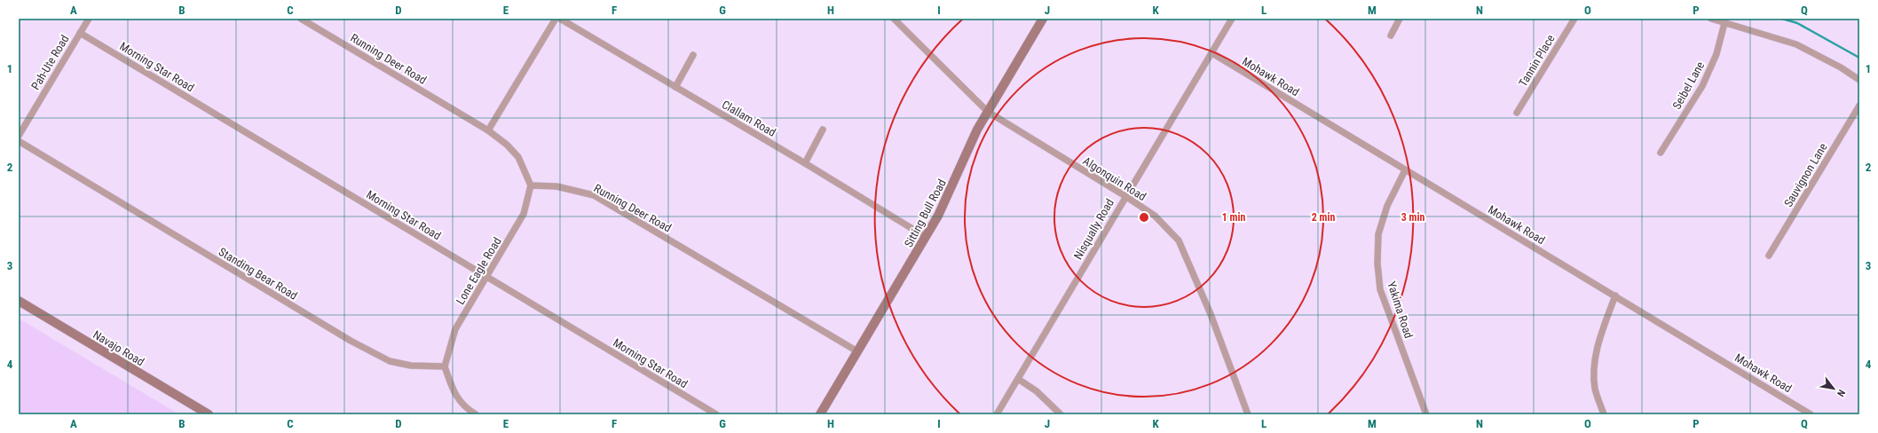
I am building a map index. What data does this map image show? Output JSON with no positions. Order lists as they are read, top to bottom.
{
  "streets": {
    "street": [
      "Running Deer Road",
      "Tannin Place",
      "Pah-Ute Road",
      "Morning Star Road",
      "Mohawk Road",
      "Seibel Lane",
      "Clallam Road",
      "Sauvignon Lane",
      "Algonquin Road",
      "Sitting Bull Road",
      "Nisqually Road",
      "Lone Eagle Road",
      "Standing Bear Road",
      "Yakima Road",
      "Navajo Road"
    ]
  },
  "crossings": [
    ["Running Deer Road", "Sitting Bull Road"],
    ["Running Deer Road", "Lone Eagle Road"],
    ["Pah-Ute Road", "Morning Star Road"],
    ["Morning Star Road", "Lone Eagle Road"],
    ["Mohawk Road", "Nisqually Road"],
    ["Mohawk Road", "Yakima Road"],
    ["Clallam Road", "Sitting Bull Road"],
    ["Algonquin Road", "Sitting Bull Road"],
    ["Algonquin Road", "Nisqually Road"],
    ["Lone Eagle Road", "Standing Bear Road"]
  ],
  "north": "bottom right",
  "grid": {
    "columns": [
      "A",
      "B",
      "C",
      "D",
      "E",
      "F",
      "G",
      "H",
      "I",
      "J",
      "K",
      "L",
      "M",
      "N",
      "O",
      "P",
      "Q"
    ],
    "rows": [
      "1",
      "2",
      "3",
      "4"
    ]
  },
  "rings": ["1 min", "2 min", "3 min"]
}
